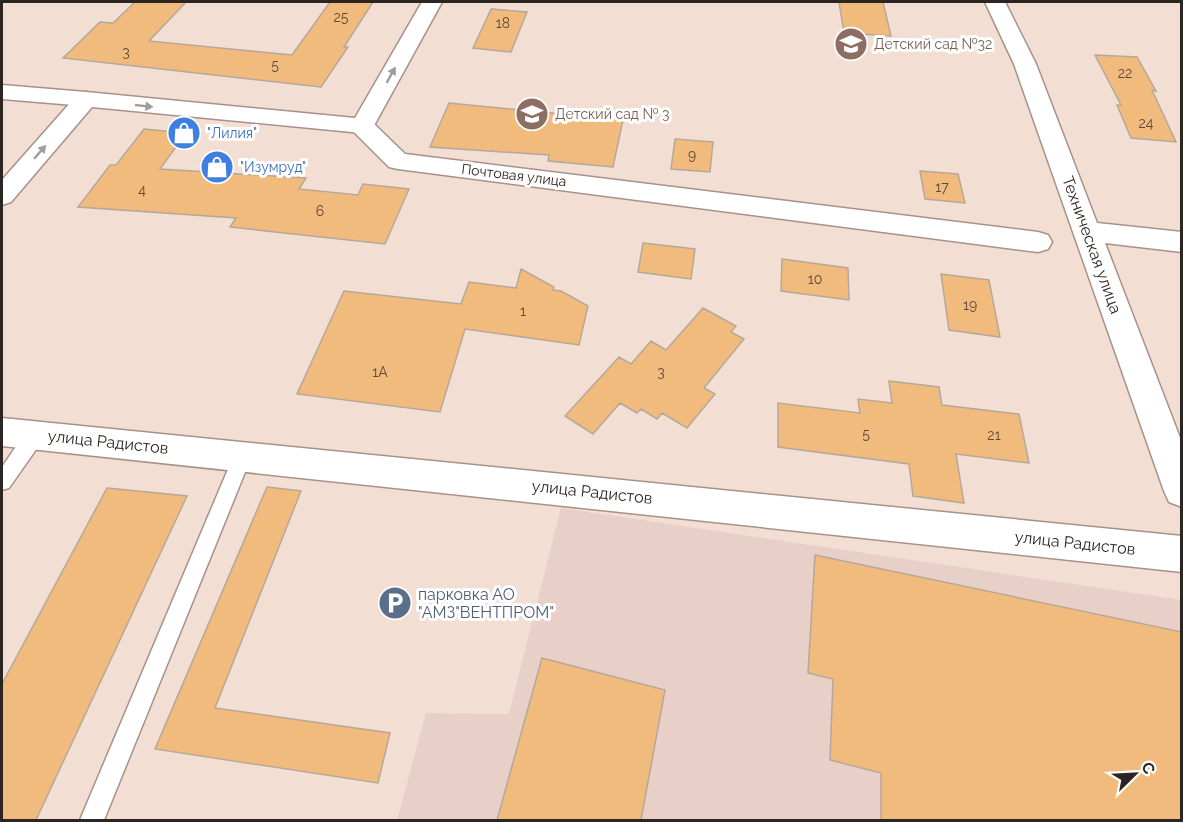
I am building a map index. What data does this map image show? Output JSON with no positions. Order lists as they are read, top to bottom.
{
  "streets": {
    "street": ["Почтовая улица", "Техническая улица", "улица Радистов"]
  },
  "places": {
    "school or university": ["Детский сад №32", "Детский сад № 3"],
    "shop": ["\"Лилия\"", "\"Изумруд\""],
    "parking": ["парковка АО \"АМЗ\"ВЕНТПРОМ\""]
  },
  "house_numbers": [
    "25",
    "18",
    "3",
    "5",
    "22",
    "24",
    "9",
    "17",
    "4",
    "6",
    "10",
    "19",
    "1",
    "1А",
    "3",
    "5",
    "21"
  ],
  "north": "top right"
}
